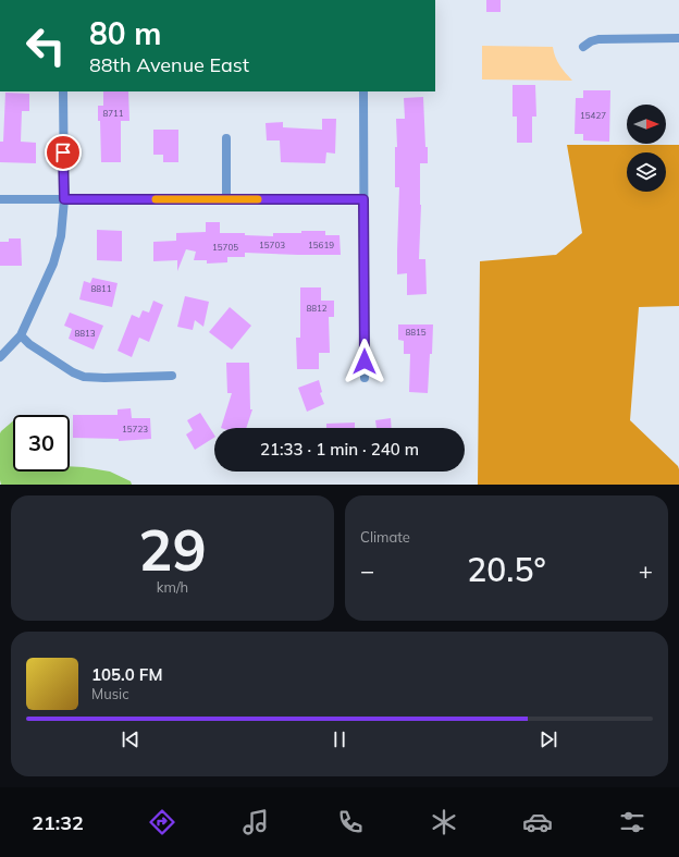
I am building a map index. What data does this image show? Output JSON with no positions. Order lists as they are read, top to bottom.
{
  "house_numbers": [
    "8711",
    "15427",
    "15703",
    "15619",
    "15705",
    "8811",
    "8812",
    "8815",
    "8813",
    "15723"
  ],
  "north": "right",
  "page": {
    "turn": ["80 m", "88th Avenue East"],
    "limit": "30",
    "trip": "21:33 · 1 min · 240 m",
    "tile": [
      ["29", "km/h"],
      "Climate"
    ],
    "heat": ["−", "20.5°", "+"],
    "song": ["105.0 FM", "Music"],
    "tabs": "21:32"
  }
}
